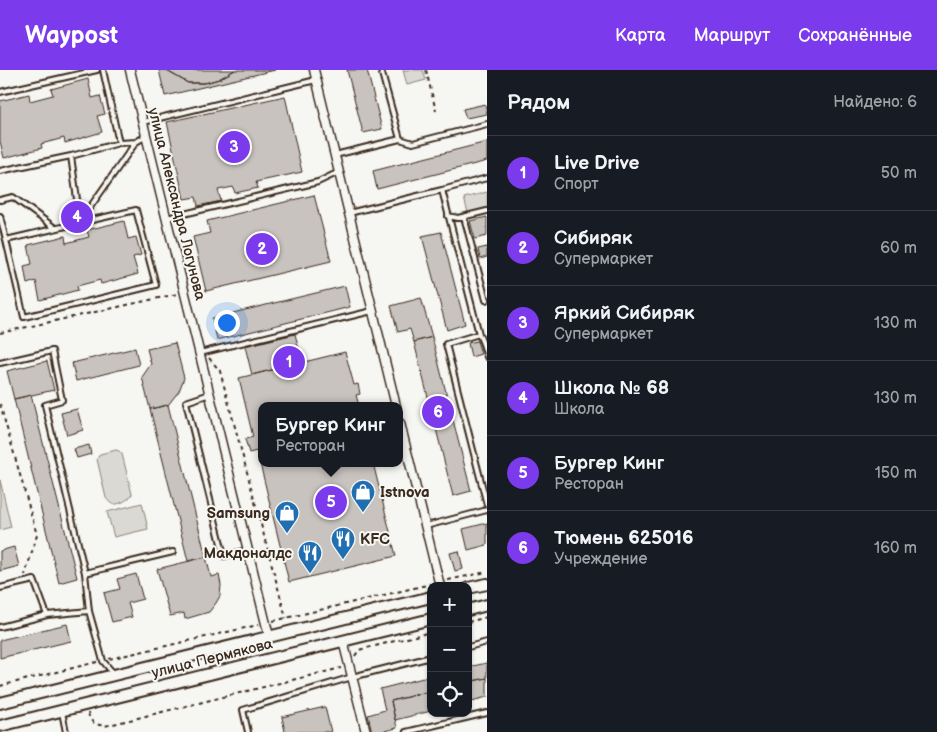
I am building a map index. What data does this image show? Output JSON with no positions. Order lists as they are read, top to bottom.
{
  "streets": {
    "main road": ["улица Пермякова"],
    "street": ["улица Александра Логунова"]
  },
  "crossings": [
    ["улица Александра Логунова", "улица Пермякова"]
  ],
  "places": {
    "shop": ["Istnova", "Samsung"],
    "restaurant": ["KFC", "Макдоналдс"]
  },
  "page": {
    "header": "Waypost",
    "nav": ["Карта", "Маршрут", "Сохранённые"],
    "heading": ["Рядом", "Найдено: 6"],
    "pins": [
      "3",
      "4",
      "2",
      "1",
      "6",
      "5"
    ],
    "list": [
      {
        "mark": "1",
        "name": "Live Drive",
        "note": "Спорт",
        "value": "50 m"
      },
      {
        "mark": "2",
        "name": "Сибиряк",
        "note": "Супермаркет",
        "value": "60 m"
      },
      {
        "mark": "3",
        "name": "Яркий Сибиряк",
        "note": "Супермаркет",
        "value": "130 m"
      },
      {
        "mark": "4",
        "name": "Школа № 68",
        "note": "Школа",
        "value": "130 m"
      },
      {
        "mark": "5",
        "name": "Бургер Кинг",
        "note": "Ресторан",
        "value": "150 m"
      },
      {
        "mark": "6",
        "name": "Тюмень 625016",
        "note": "Учреждение",
        "value": "160 m"
      }
    ],
    "popup": ["Бургер Кинг", "Ресторан"],
    "map_buttons": ["+", "−"]
  }
}
